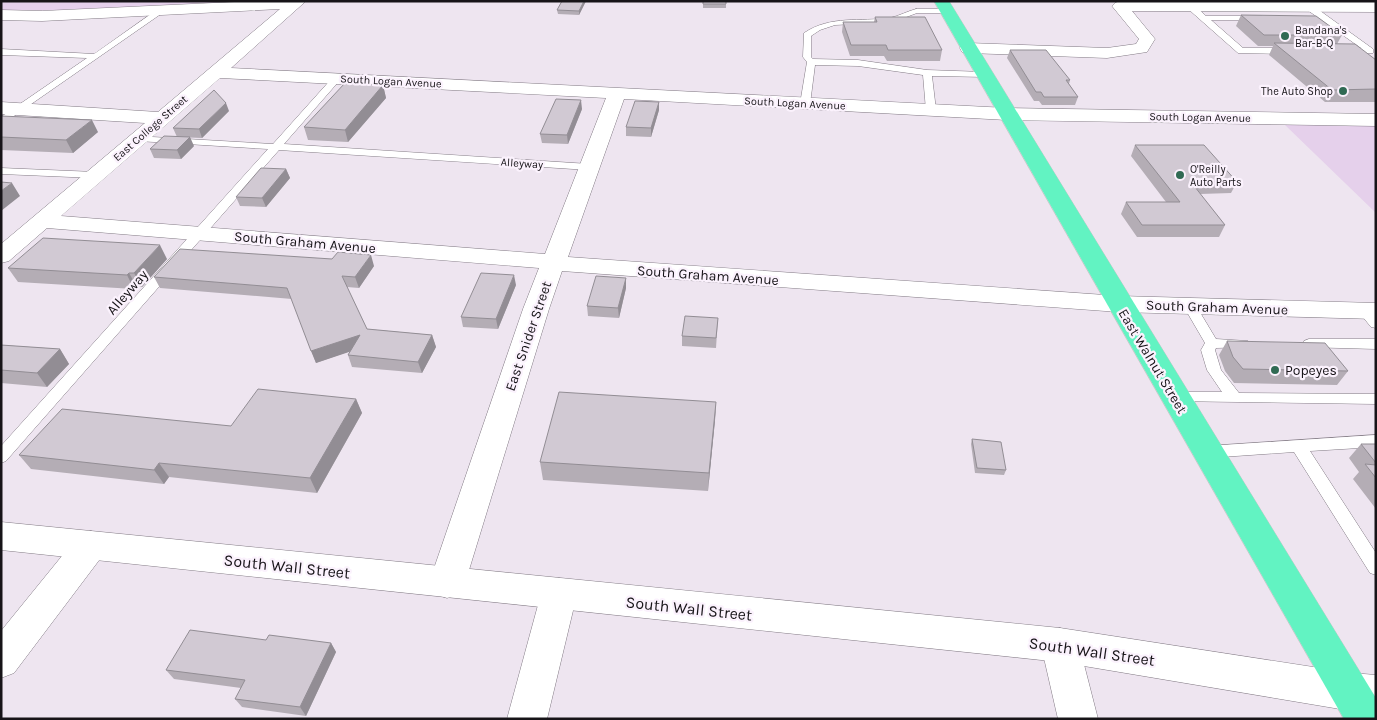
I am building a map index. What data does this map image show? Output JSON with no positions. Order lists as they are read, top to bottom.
{
  "streets": {
    "highway": ["East Walnut Street"],
    "street": [
      "South Logan Avenue",
      "East College Street",
      "South Graham Avenue",
      "East Snider Street",
      "South Wall Street"
    ],
    "lane": ["Alleyway"]
  },
  "crossings": [
    ["South Logan Avenue", "East College Street"],
    ["South Logan Avenue", "Alleyway"],
    ["South Logan Avenue", "East Snider Street"],
    ["South Logan Avenue", "East Walnut Street"],
    ["East College Street", "Alleyway"],
    ["East College Street", "South Graham Avenue"],
    ["Alleyway", "South Graham Avenue"],
    ["Alleyway", "East Snider Street"],
    ["South Graham Avenue", "East Snider Street"],
    ["South Graham Avenue", "East Walnut Street"],
    ["East Snider Street", "South Wall Street"],
    ["East Walnut Street", "South Wall Street"]
  ],
  "places": [
    "Bandana's Bar-B-Q",
    "The Auto Shop",
    "O'Reilly Auto Parts",
    "Popeyes"
  ]
}
